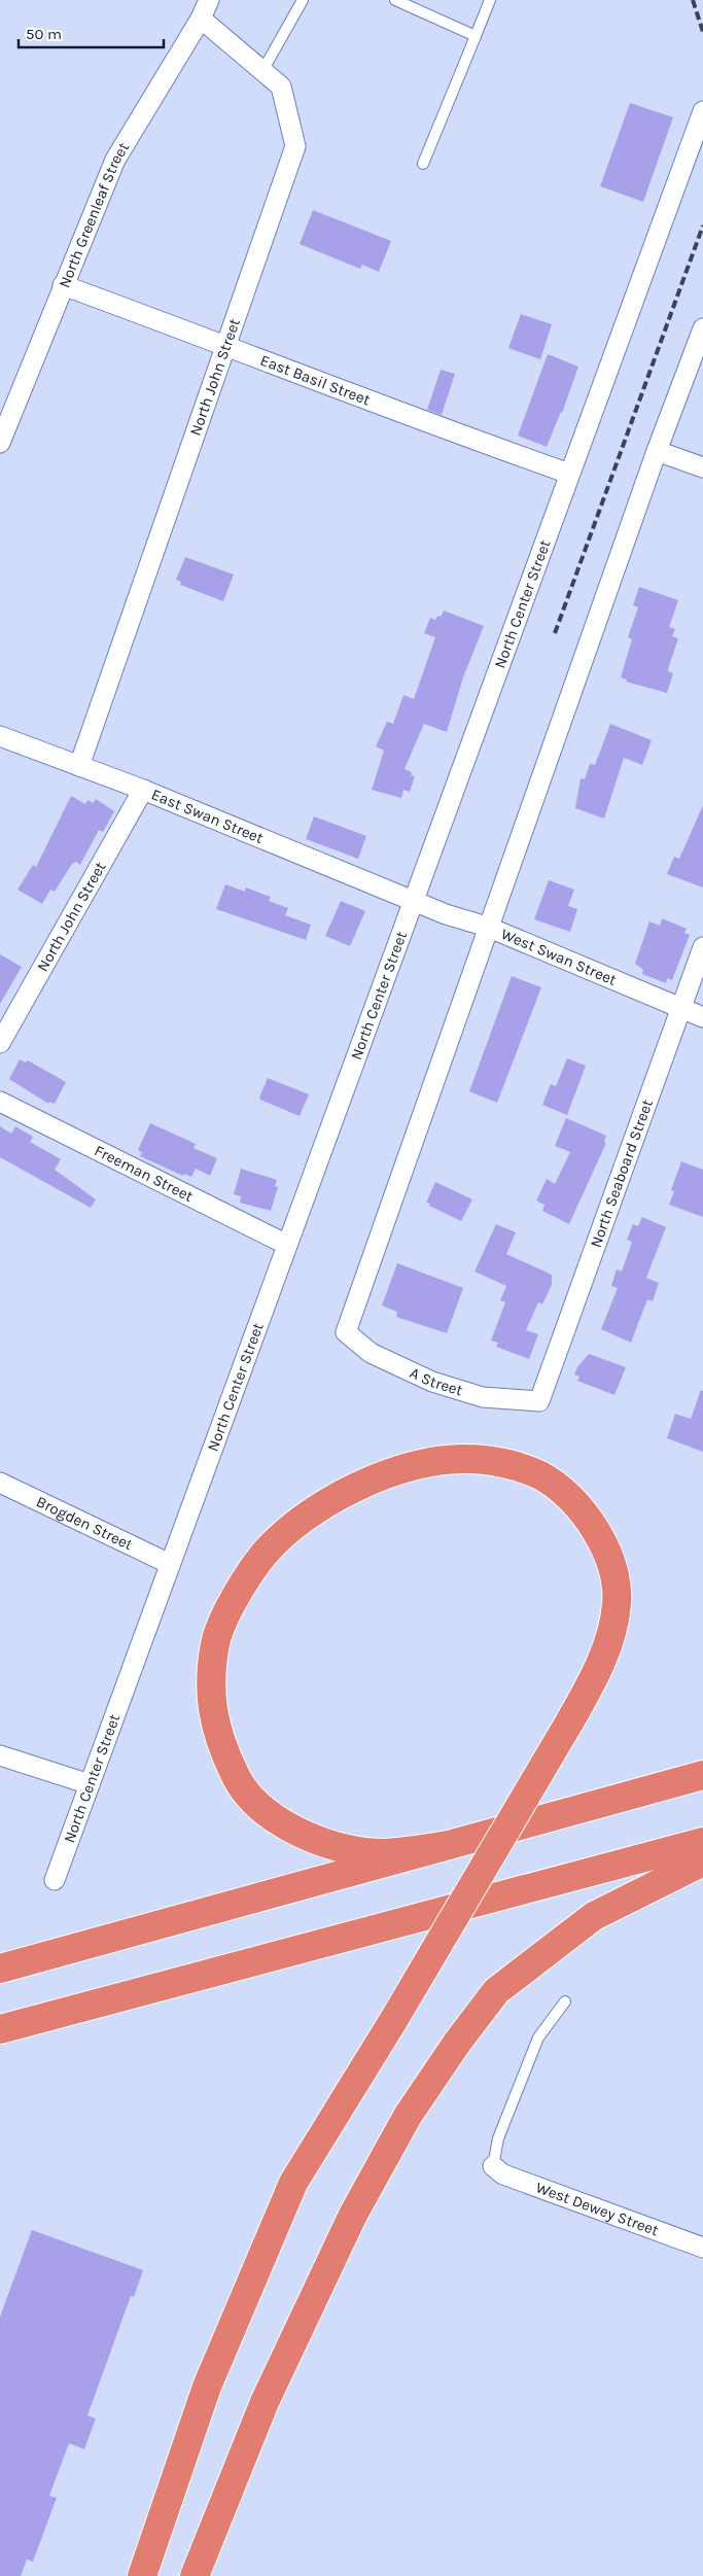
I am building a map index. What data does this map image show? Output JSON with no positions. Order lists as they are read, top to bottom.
{
  "streets": {
    "street": [
      "North Greenleaf Street",
      "North John Street",
      "East Basil Street",
      "North Center Street",
      "East Swan Street",
      "West Swan Street",
      "Freeman Street",
      "North Seaboard Street",
      "A Street",
      "Brogden Street",
      "West Dewey Street"
    ]
  },
  "crossings": [
    ["North Greenleaf Street", "North John Street"],
    ["North Greenleaf Street", "East Basil Street"],
    ["North John Street", "East Basil Street"],
    ["North John Street", "East Swan Street"],
    ["East Basil Street", "North Center Street"],
    ["North Center Street", "East Swan Street"],
    ["North Center Street", "West Swan Street"],
    ["North Center Street", "Freeman Street"],
    ["North Center Street", "Brogden Street"],
    ["East Swan Street", "West Swan Street"],
    ["West Swan Street", "North Seaboard Street"],
    ["West Swan Street", "A Street"],
    ["North Seaboard Street", "A Street"]
  ],
  "scale_bar": "50 m"
}
